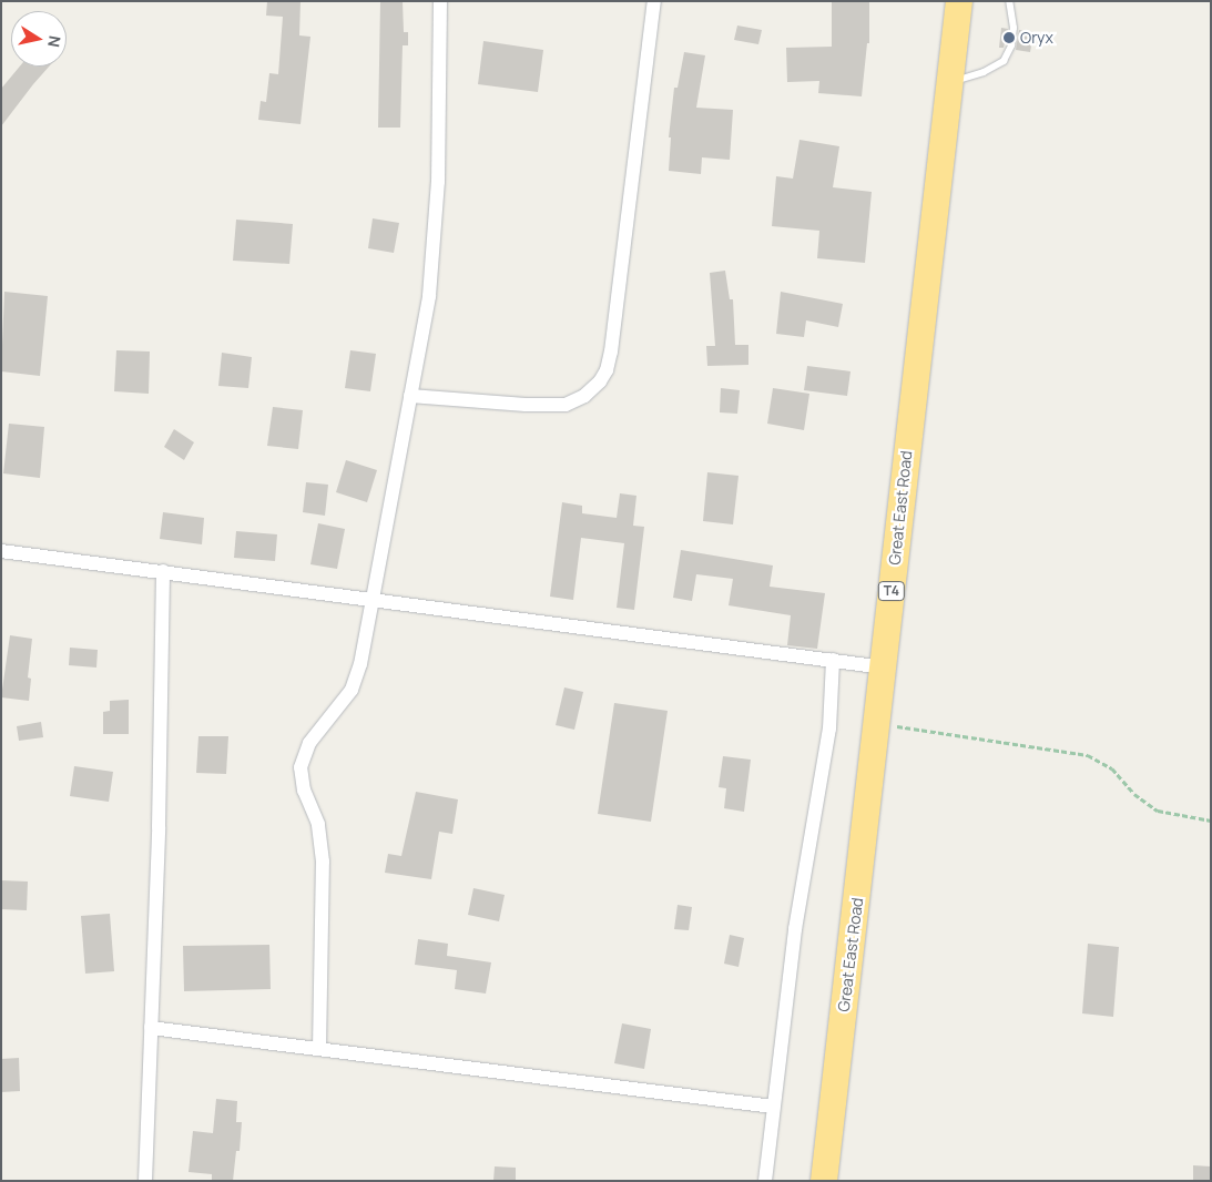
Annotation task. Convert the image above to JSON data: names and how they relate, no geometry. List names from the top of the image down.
{
  "streets": {
    "highway": ["Great East Road", "T4"]
  },
  "places": ["Oryx"],
  "north": "right"
}
